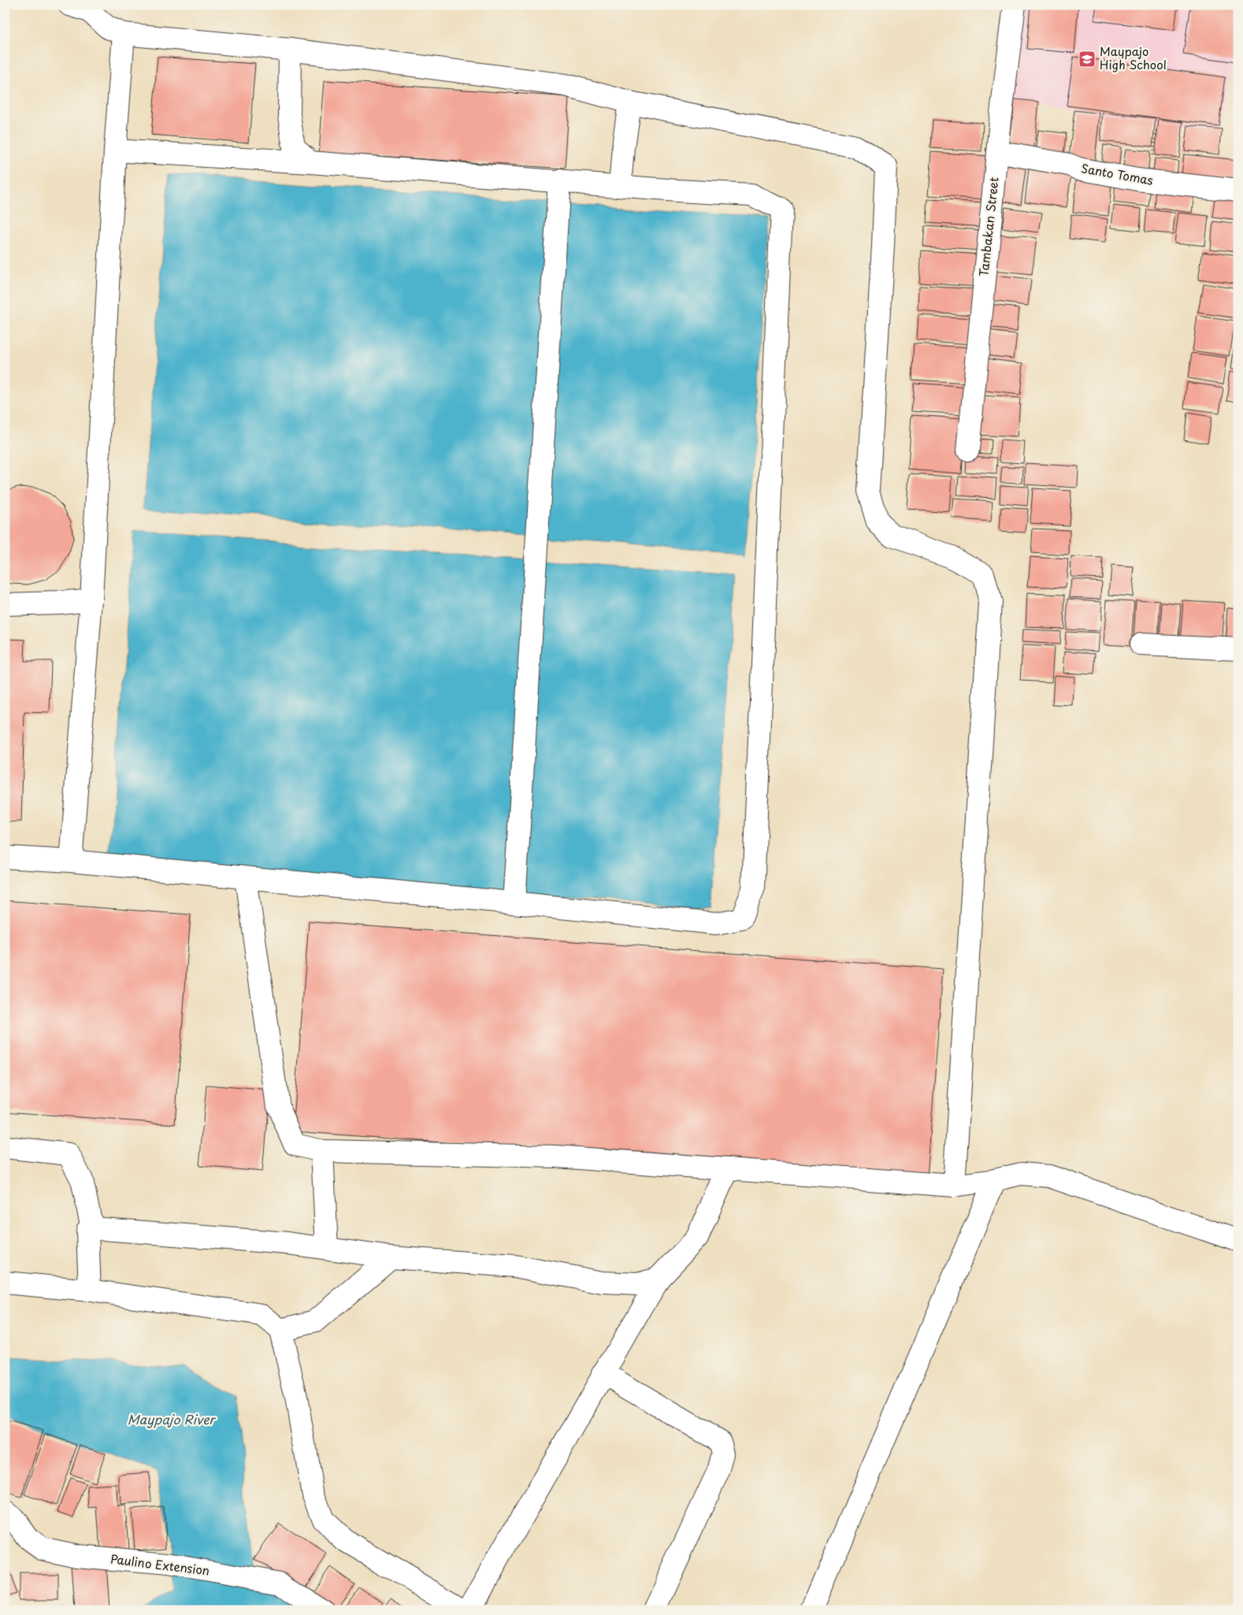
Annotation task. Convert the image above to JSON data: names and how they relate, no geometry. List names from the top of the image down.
{
  "streets": {
    "street": ["Santo Tomas", "Tambakan Street", "Paulino Extension"]
  },
  "crossings": [
    ["Santo Tomas", "Tambakan Street"]
  ],
  "water": ["Maypajo River"],
  "places": {
    "school or university": ["Maypajo High School"]
  }
}
